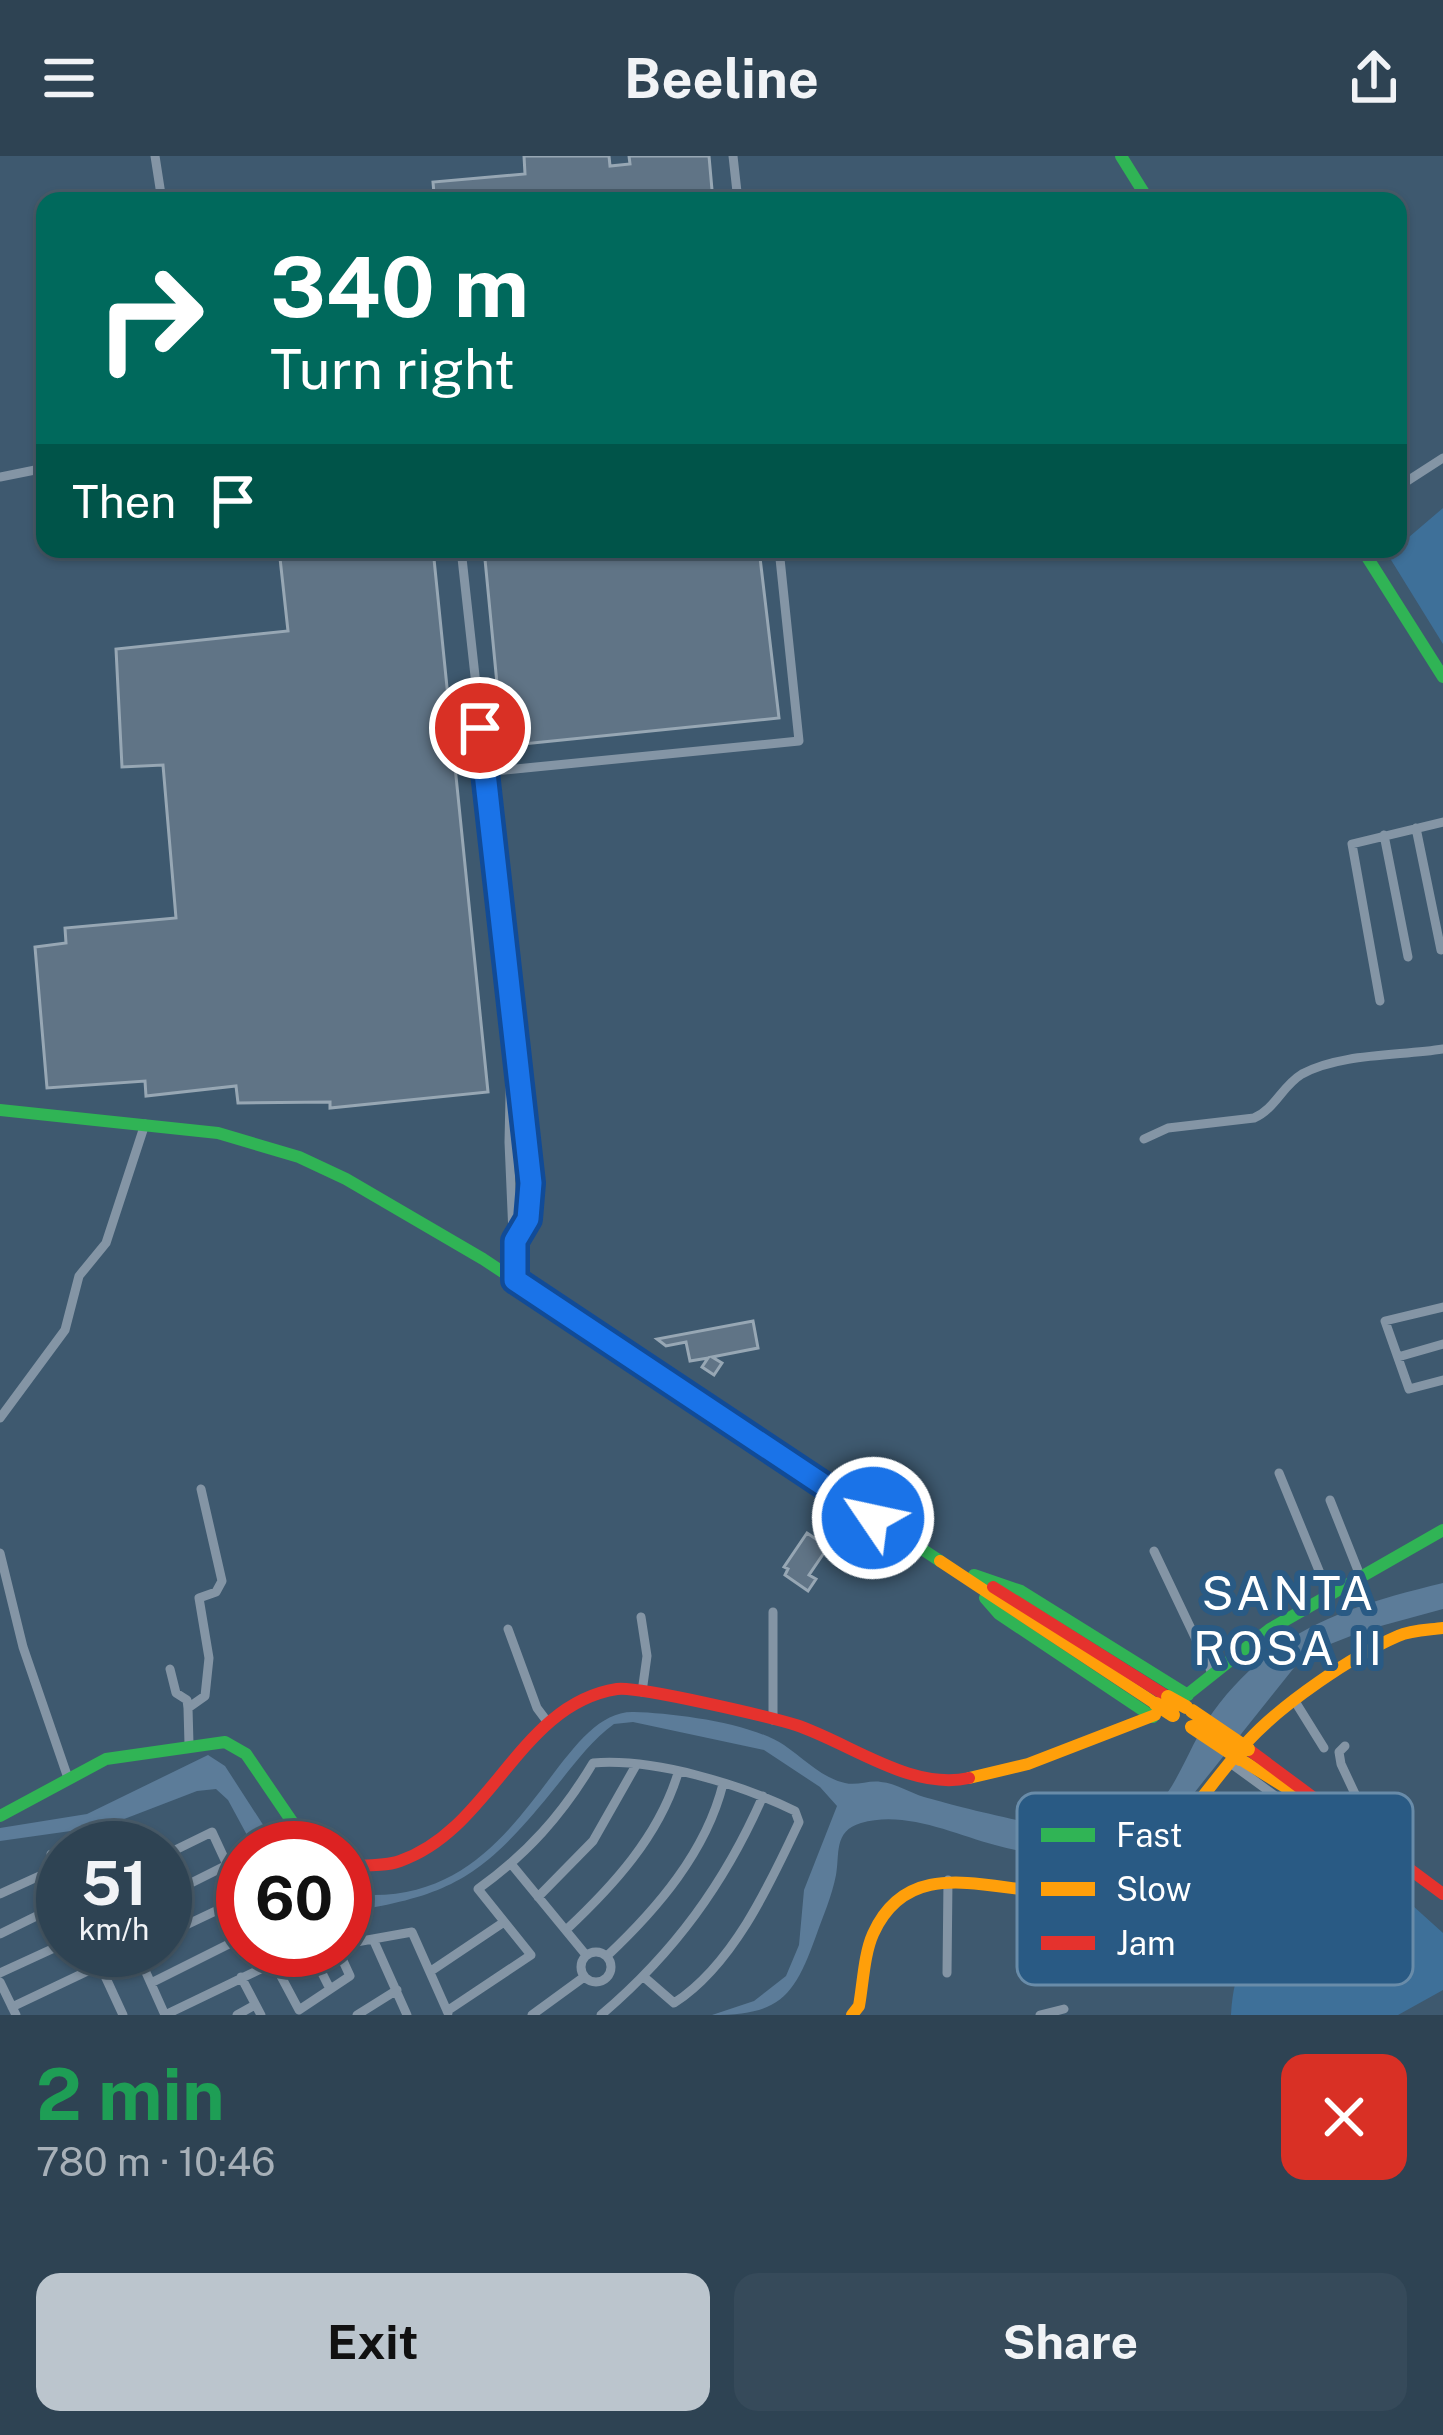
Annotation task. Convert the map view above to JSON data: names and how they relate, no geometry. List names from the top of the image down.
{
  "districts": ["SANTA ROSA II"],
  "legend": ["Fast", "Slow", "Jam"],
  "page": {
    "header": "Beeline",
    "turn": ["340 m", "Turn right"],
    "then": "Then",
    "speed": "51 km/h",
    "limit": "60",
    "heading": ["2 min", "780 m · 10:46"],
    "buttons": ["Exit", "Share"]
  }
}
